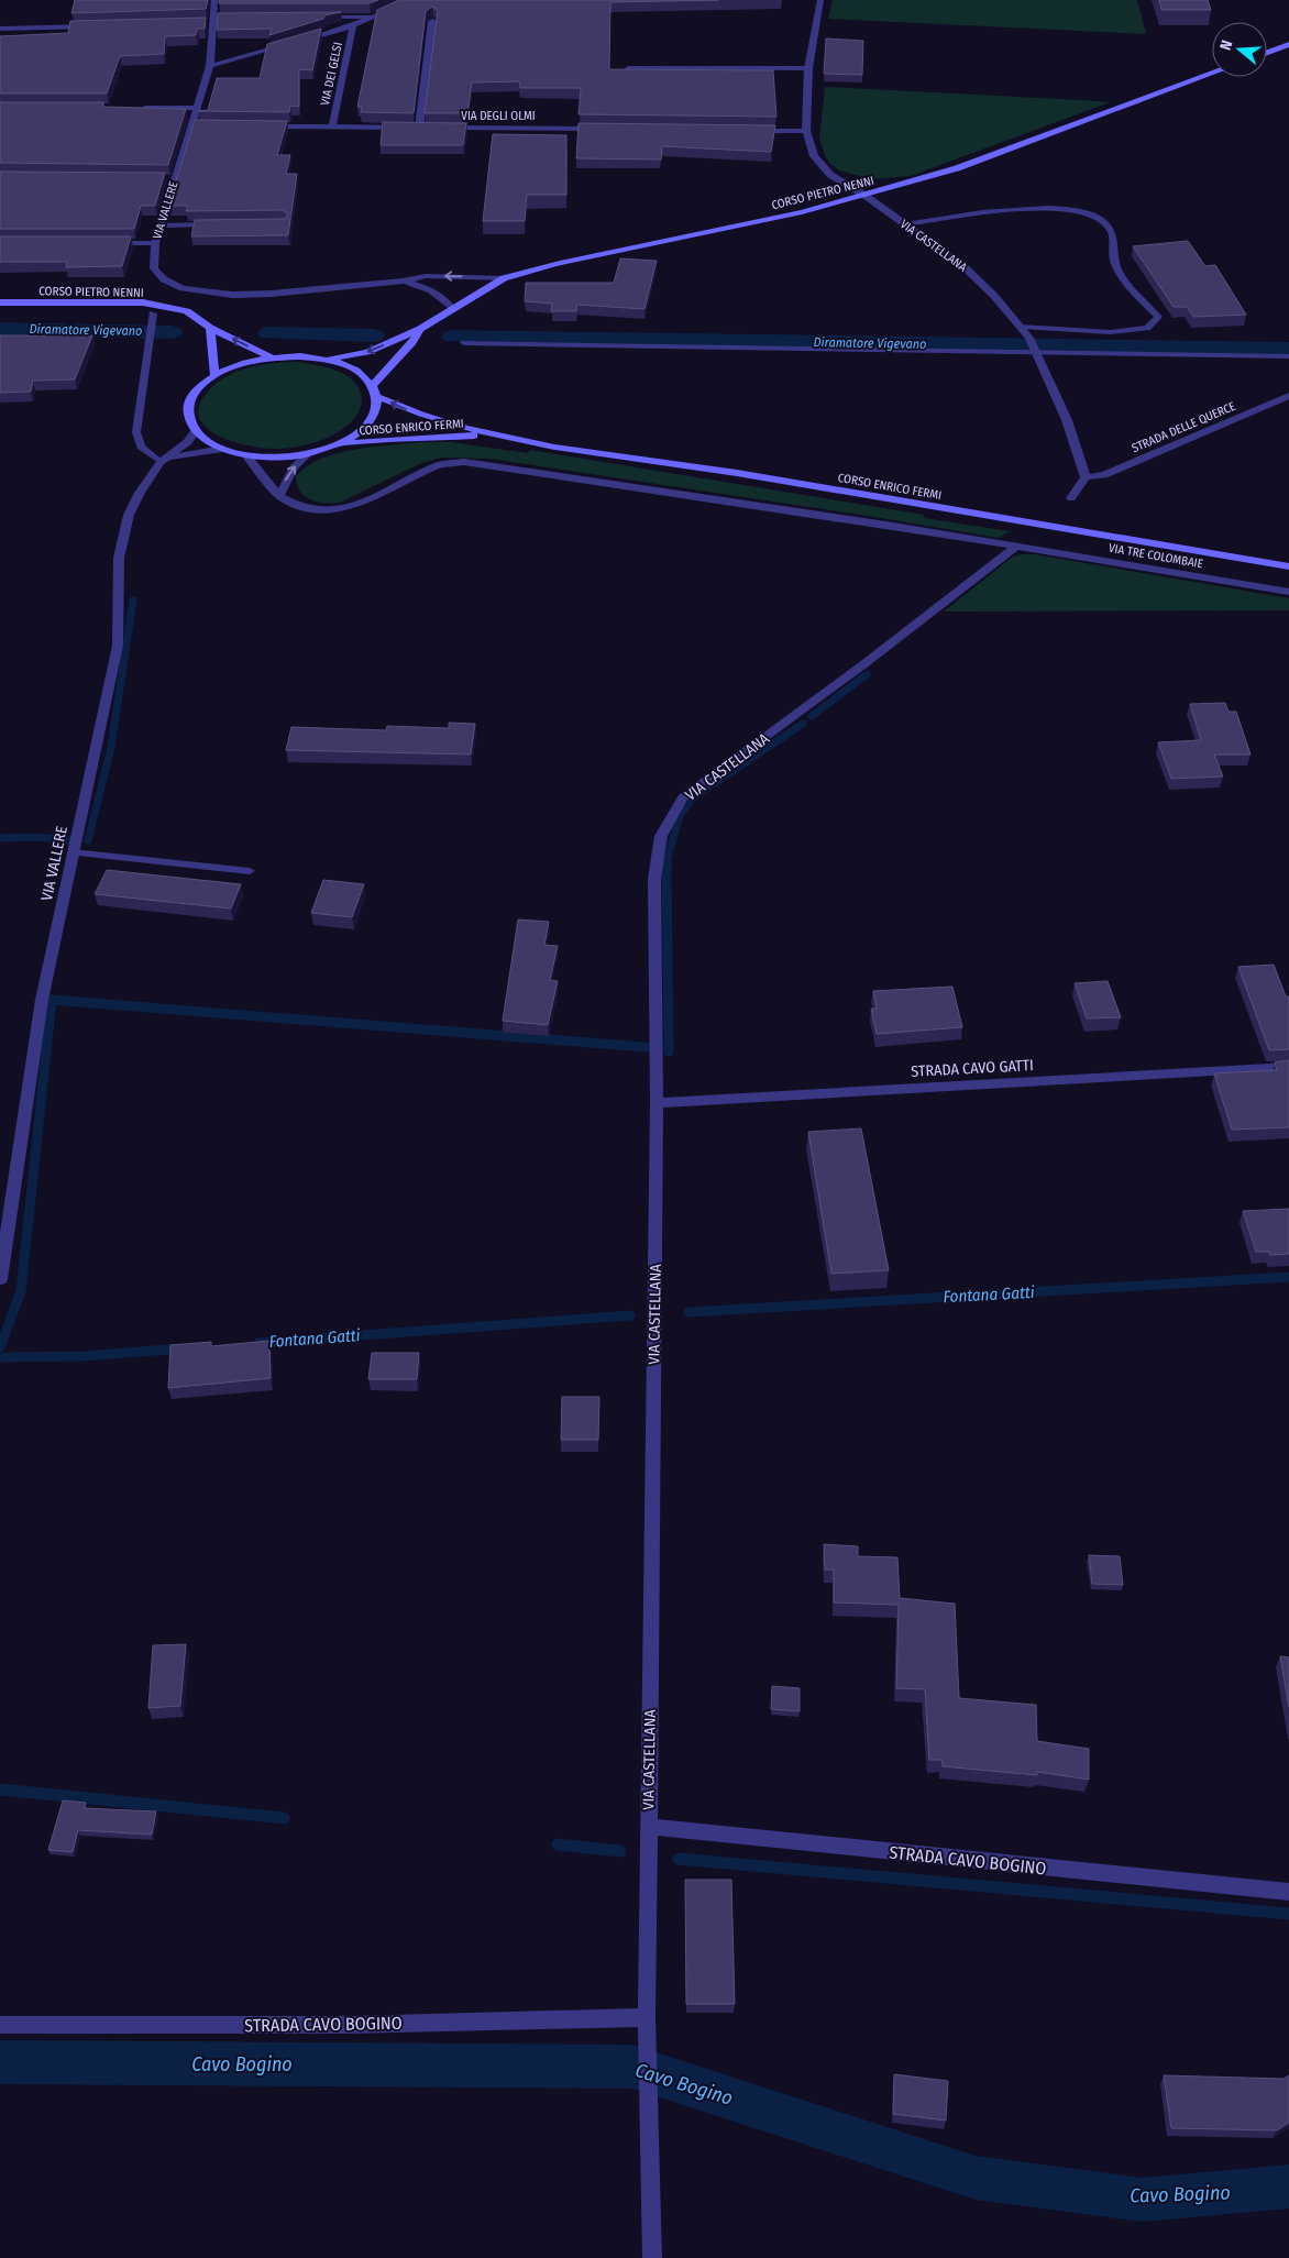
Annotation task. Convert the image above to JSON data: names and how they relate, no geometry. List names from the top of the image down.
{
  "streets": {
    "main road": ["CORSO PIETRO NENNI", "CORSO ENRICO FERMI"],
    "street": [
      "VIA DEI GELSI",
      "VIA DEGLI OLMI",
      "VIA VALLERE",
      "VIA CASTELLANA",
      "STRADA DELLE QUERCE",
      "VIA TRE COLOMBAIE",
      "STRADA CAVO GATTI",
      "STRADA CAVO BOGINO"
    ]
  },
  "crossings": [
    ["CORSO PIETRO NENNI", "VIA VALLERE"],
    ["CORSO PIETRO NENNI", "VIA CASTELLANA"],
    ["VIA CASTELLANA", "STRADA DELLE QUERCE"],
    ["VIA CASTELLANA", "VIA TRE COLOMBAIE"],
    ["VIA CASTELLANA", "STRADA CAVO GATTI"],
    ["VIA CASTELLANA", "STRADA CAVO BOGINO"]
  ],
  "water": ["Diramatore Vigevano", "Fontana Gatti", "Cavo Bogino"],
  "north": "left"
}
